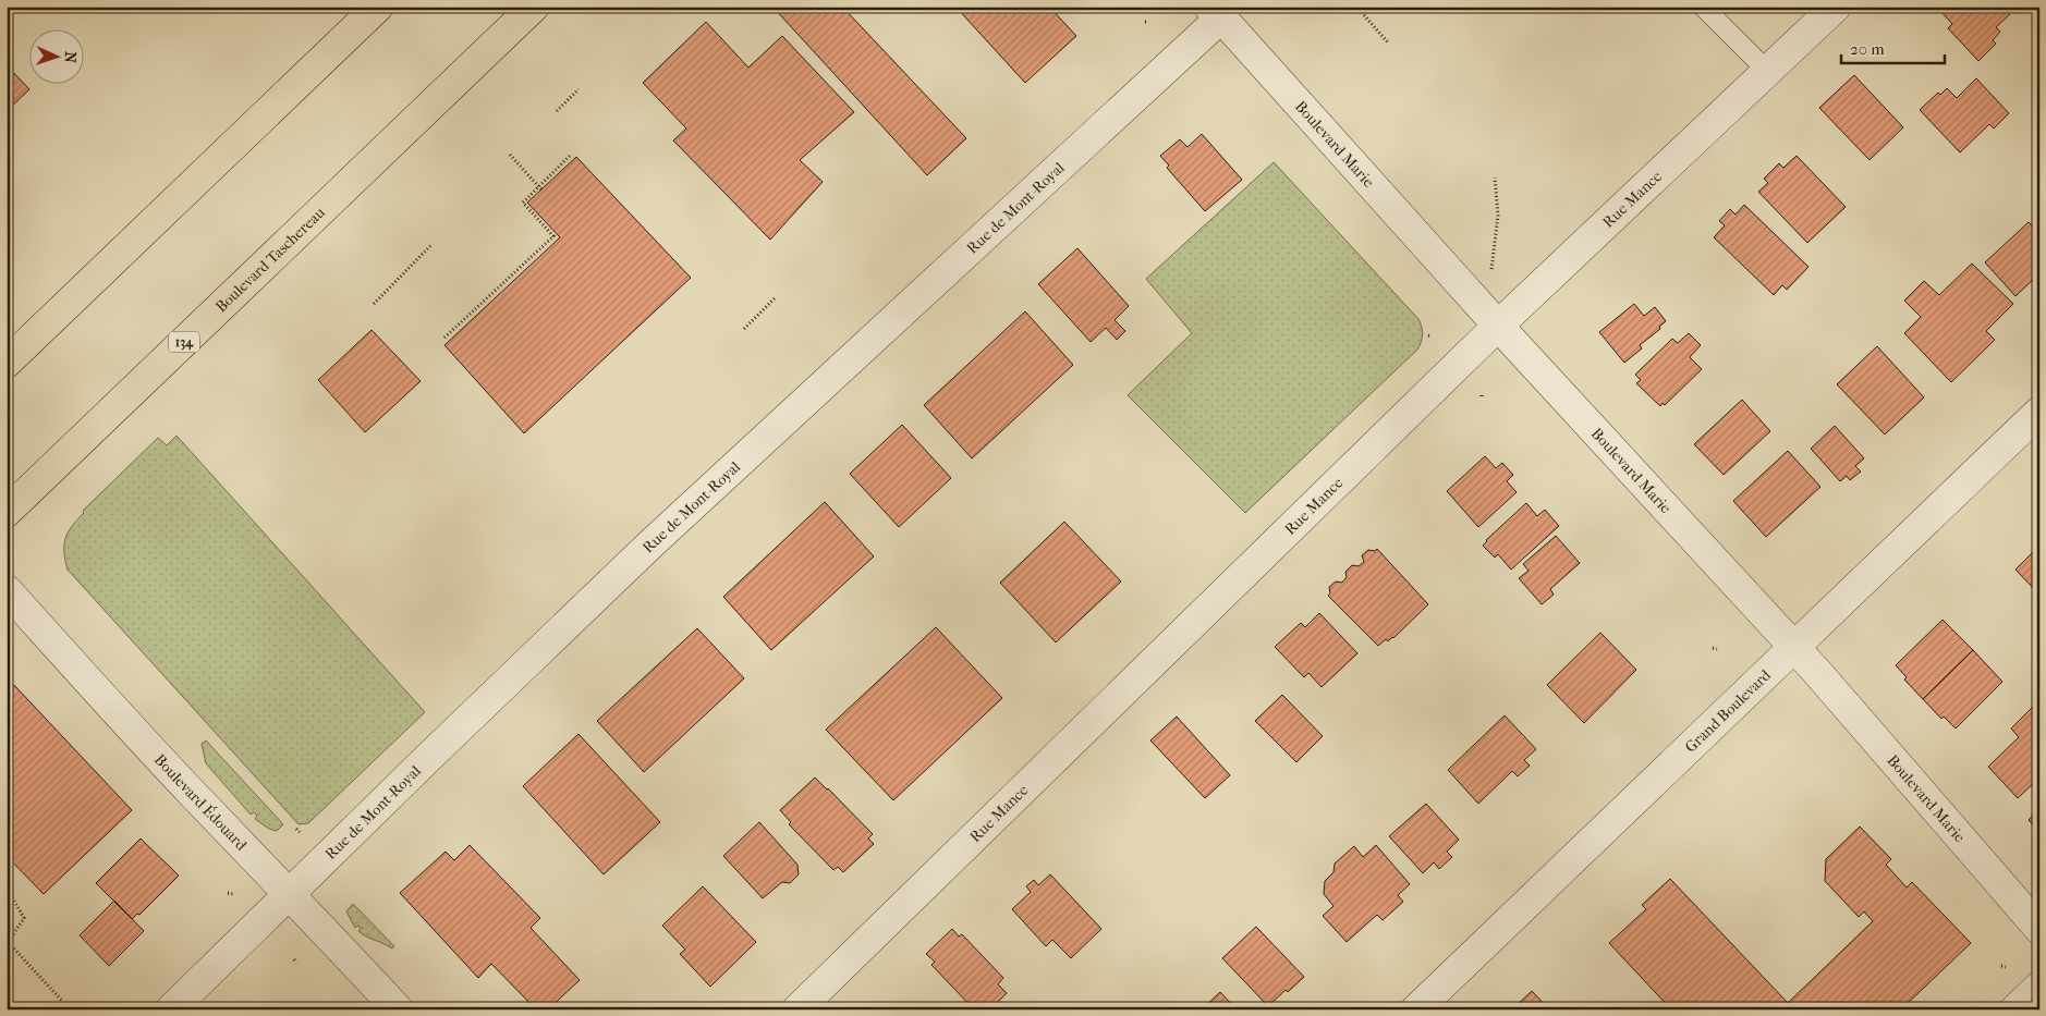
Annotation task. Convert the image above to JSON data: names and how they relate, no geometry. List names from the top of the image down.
{
  "streets": {
    "main road": ["Boulevard Taschereau", "134"],
    "street": [
      "Boulevard Marie",
      "Rue Mance",
      "Rue de Mont-Royal",
      "Grand Boulevard",
      "Boulevard Édouard"
    ]
  },
  "crossings": [
    ["Boulevard Marie", "Rue Mance"],
    ["Boulevard Marie", "Rue de Mont-Royal"],
    ["Boulevard Marie", "Grand Boulevard"],
    ["Rue de Mont-Royal", "Boulevard Édouard"]
  ],
  "scale_bar": "20 m",
  "north": "right"
}
